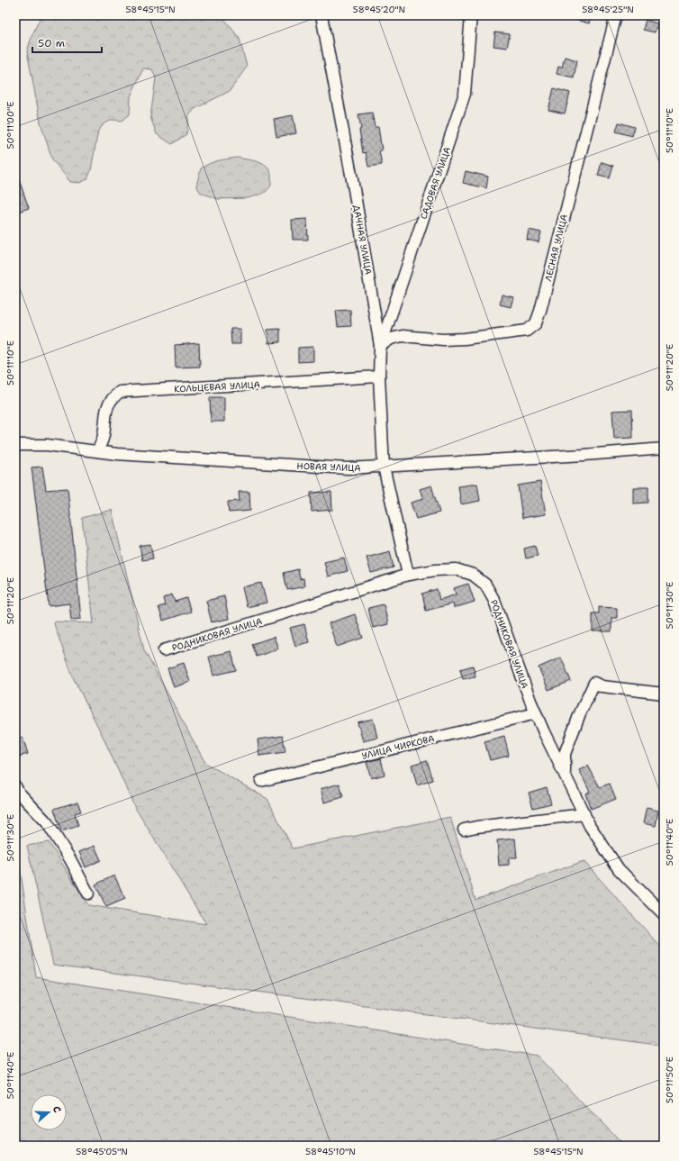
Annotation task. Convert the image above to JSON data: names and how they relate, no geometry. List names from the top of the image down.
{
  "streets": {
    "street": [
      "САДОВАЯ УЛИЦА",
      "ДАЧНАЯ УЛИЦА",
      "ЛЕСНАЯ УЛИЦА",
      "КОЛЬЦЕВАЯ УЛИЦА",
      "НОВАЯ УЛИЦА",
      "РОДНИКОВАЯ УЛИЦА",
      "УЛИЦА ЧИРКОВА"
    ]
  },
  "crossings": [
    ["САДОВАЯ УЛИЦА", "ДАЧНАЯ УЛИЦА"],
    ["САДОВАЯ УЛИЦА", "ЛЕСНАЯ УЛИЦА"],
    ["ДАЧНАЯ УЛИЦА", "ЛЕСНАЯ УЛИЦА"],
    ["ДАЧНАЯ УЛИЦА", "КОЛЬЦЕВАЯ УЛИЦА"],
    ["ДАЧНАЯ УЛИЦА", "НОВАЯ УЛИЦА"],
    ["ДАЧНАЯ УЛИЦА", "РОДНИКОВАЯ УЛИЦА"],
    ["КОЛЬЦЕВАЯ УЛИЦА", "НОВАЯ УЛИЦА"],
    ["РОДНИКОВАЯ УЛИЦА", "УЛИЦА ЧИРКОВА"]
  ],
  "scale_bar": "50 m",
  "north": "right",
  "coordinates": [
    "58°45'15\"N",
    "58°45'20\"N",
    "58°45'25\"N",
    "50°11'00\"E",
    "50°11'10\"E",
    "50°11'20\"E",
    "50°11'30\"E",
    "50°11'40\"E",
    "50°11'50\"E",
    "58°45'05\"N",
    "58°45'10\"N"
  ]
}
